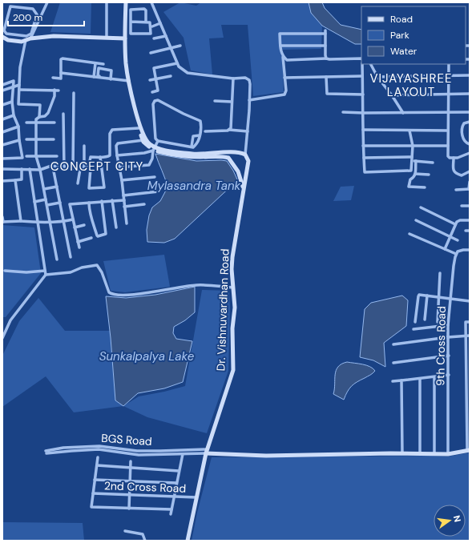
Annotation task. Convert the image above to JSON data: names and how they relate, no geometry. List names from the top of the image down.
{
  "streets": {
    "main road": ["Dr. Vishnuvardhan Road"],
    "street": ["9th Cross Road", "BGS Road", "2nd Cross Road"]
  },
  "crossings": [
    ["Dr. Vishnuvardhan Road", "BGS Road"],
    ["Dr. Vishnuvardhan Road", "2nd Cross Road"]
  ],
  "districts": ["VIJAYASHREE LAYOUT", "CONCEPT CITY"],
  "water": ["Mylasandra Tank", "Sunkalpalya Lake"],
  "legend": ["Road", "Park", "Water"],
  "scale_bar": "200 m",
  "north": "right"
}
